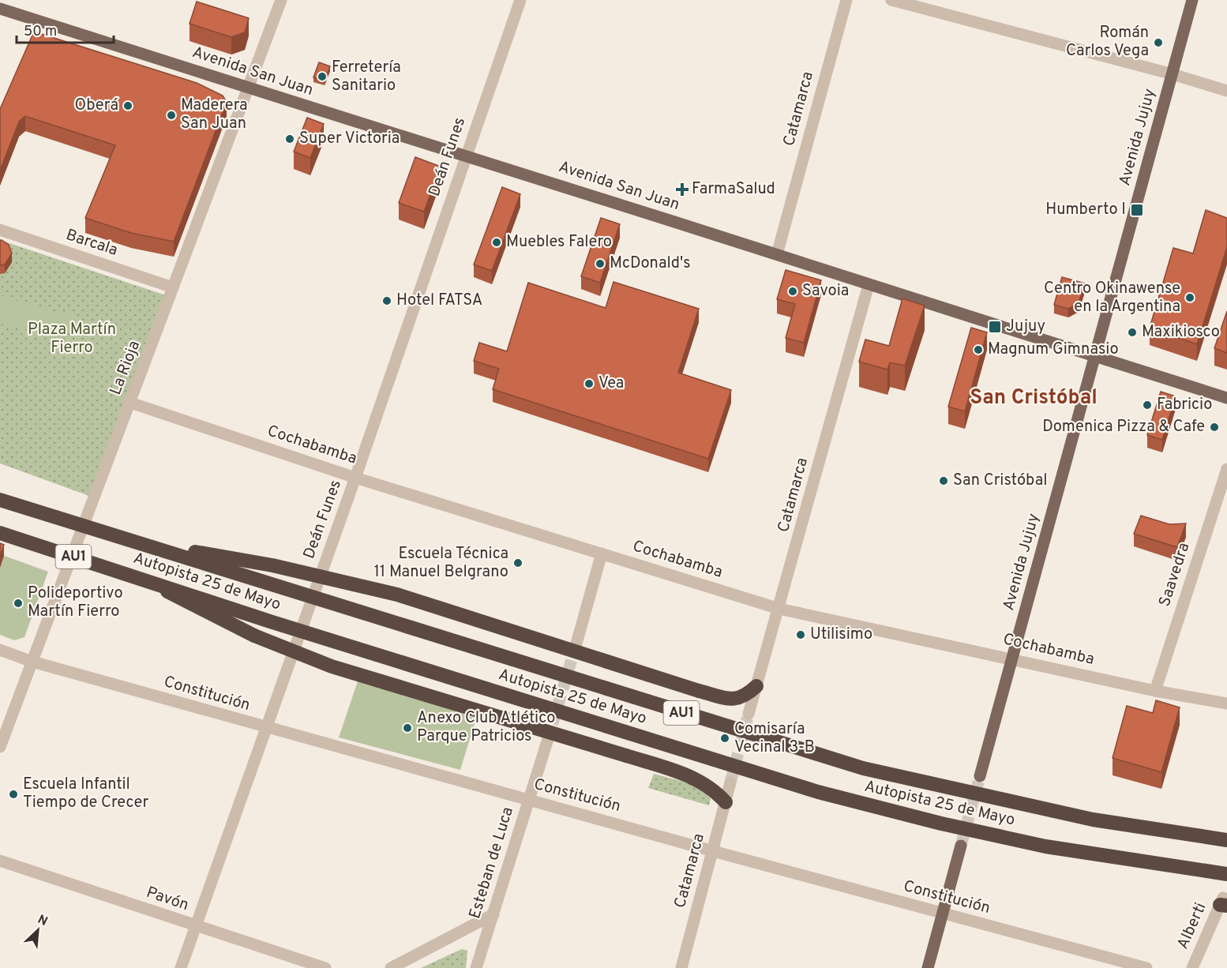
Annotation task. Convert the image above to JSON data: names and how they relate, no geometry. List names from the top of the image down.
{
  "streets": {
    "highway": ["AU1", "Autopista 25 de Mayo"],
    "main road": ["Avenida San Juan", "Avenida Jujuy"],
    "street": [
      "Catamarca",
      "Deán Funes",
      "Barcala",
      "La Rioja",
      "Cochabamba",
      "Saavedra",
      "Constitución",
      "Esteban de Luca",
      "Pavón",
      "Alberti"
    ]
  },
  "crossings": [
    ["Avenida San Juan", "Catamarca"],
    ["Avenida San Juan", "Avenida Jujuy"],
    ["Avenida San Juan", "Deán Funes"],
    ["Avenida San Juan", "La Rioja"],
    ["Catamarca", "Cochabamba"],
    ["Catamarca", "Constitución"],
    ["Avenida Jujuy", "Cochabamba"],
    ["Deán Funes", "Cochabamba"],
    ["Deán Funes", "Constitución"],
    ["Deán Funes", "Pavón"],
    ["Barcala", "La Rioja"],
    ["La Rioja", "Cochabamba"],
    ["La Rioja", "Constitución"],
    ["Cochabamba", "Saavedra"],
    ["Constitución", "Esteban de Luca"]
  ],
  "districts": ["San Cristóbal"],
  "parks": ["Plaza Martín Fierro"],
  "places": {
    "other": [
      "Román Carlos Vega",
      "Ferretería Sanitario",
      "Oberá",
      "Maderera San Juan",
      "Super Victoria",
      "Muebles Falero",
      "McDonald's",
      "Savoia",
      "Centro Okinawense en la Argentina",
      "Hotel FATSA",
      "Maxikiosco",
      "Magnum Gimnasio",
      "Vea",
      "Fabricio",
      "Domenica Pizza & Cafe",
      "San Cristóbal",
      "Escuela Técnica 11 Manuel Belgrano",
      "Polideportivo Martín Fierro",
      "Utilisimo",
      "Anexo Club Atlético Parque Patricios",
      "Comisaría Vecinal 3-B",
      "Escuela Infantil Tiempo de Crecer"
    ],
    "health": ["FarmaSalud"],
    "transit": ["Humberto I", "Jujuy"]
  },
  "scale_bar": "50 m",
  "north": "top right"
}
